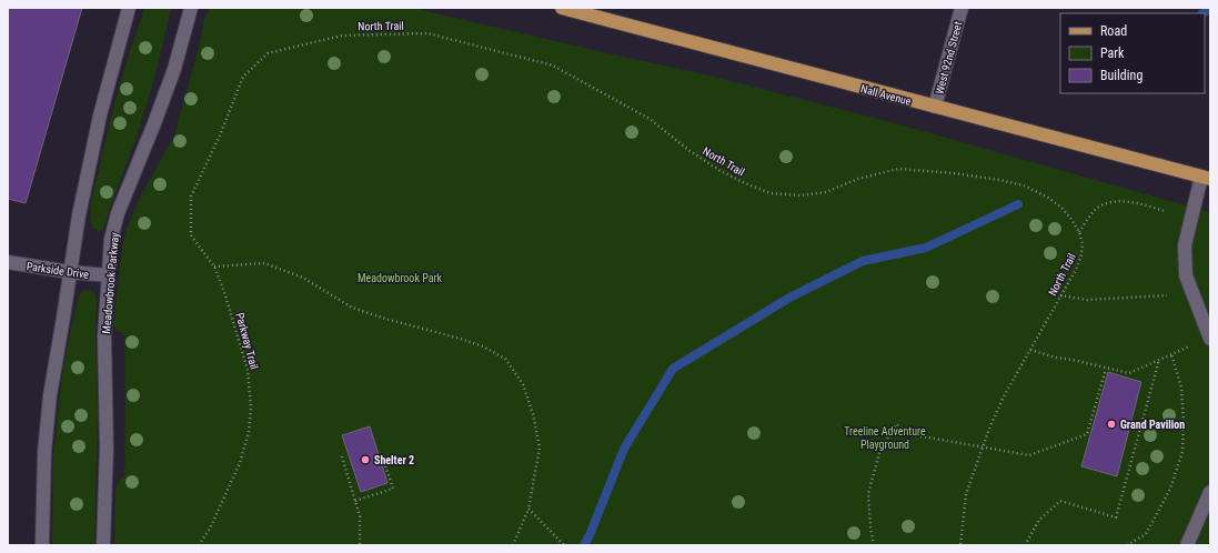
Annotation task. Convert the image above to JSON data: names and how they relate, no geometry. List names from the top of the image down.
{
  "streets": {
    "main road": ["Nall Avenue"],
    "street": ["West 92nd Street", "Parkside Drive", "Meadowbrook Parkway"],
    "path": ["North Trail", "Parkway Trail"]
  },
  "crossings": [
    ["North Trail", "Parkway Trail"],
    ["West 92nd Street", "Nall Avenue"],
    ["Parkside Drive", "Meadowbrook Parkway"]
  ],
  "parks": ["Meadowbrook Park", "Treeline Adventure Playground"],
  "places": ["Grand Pavilion", "Shelter 2"],
  "legend": ["Road", "Park", "Building"]
}
